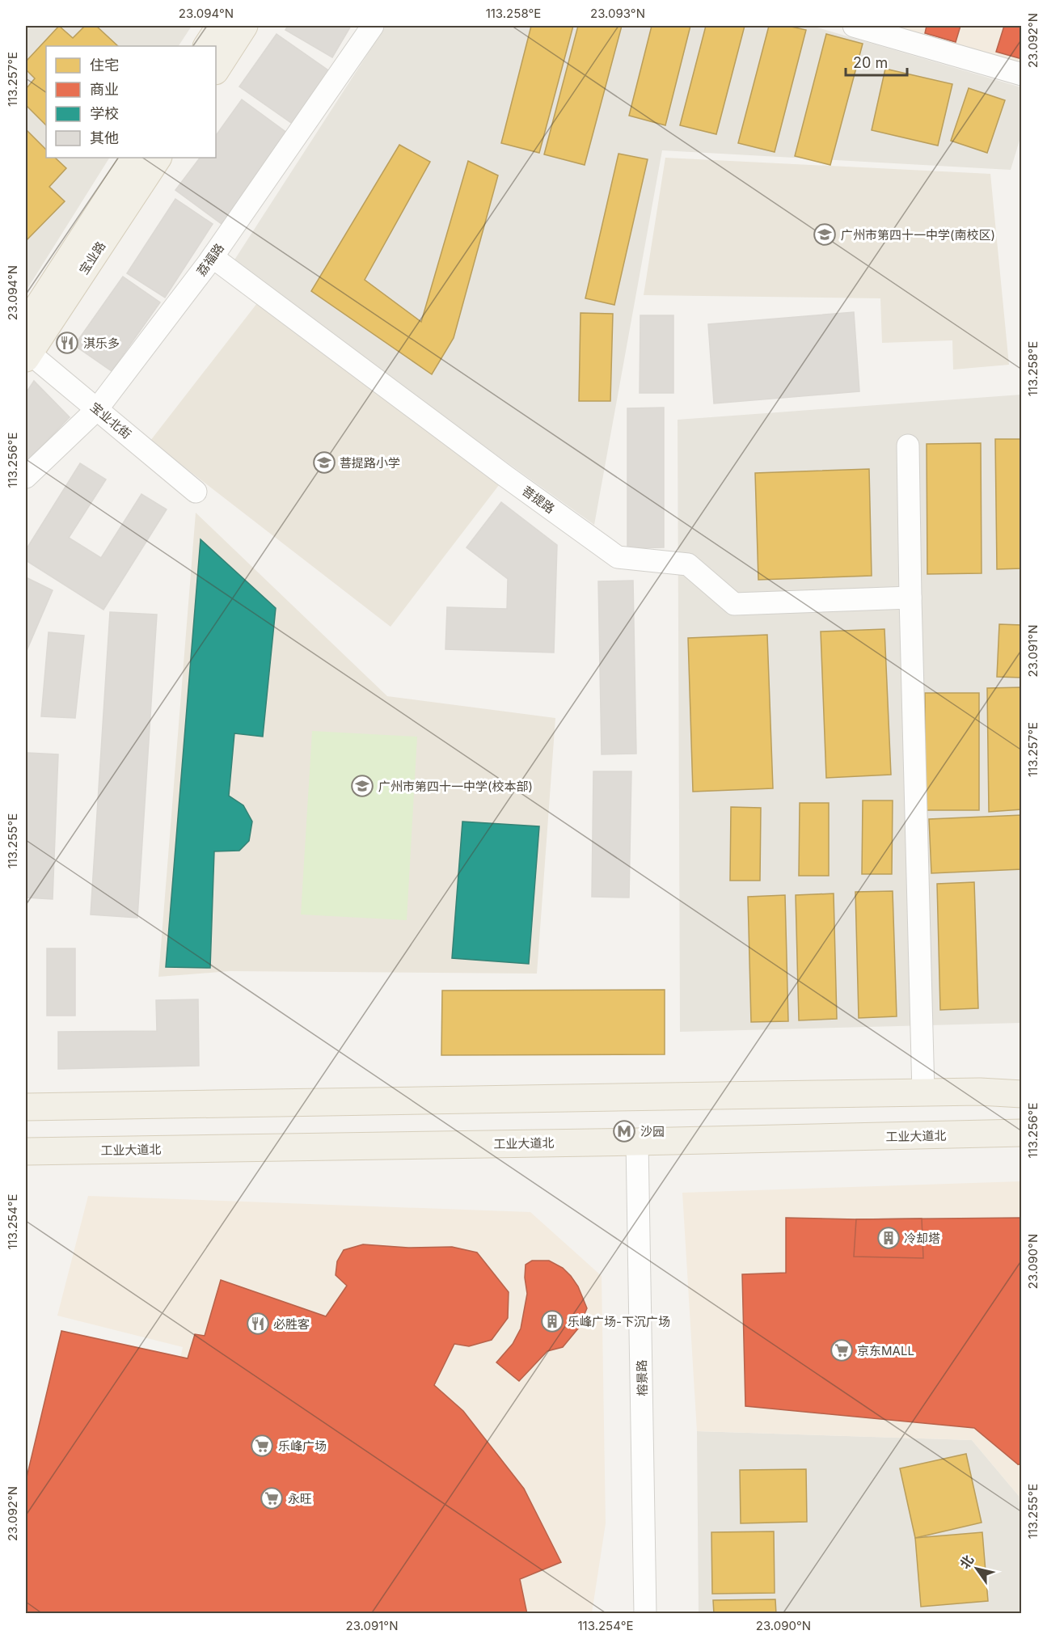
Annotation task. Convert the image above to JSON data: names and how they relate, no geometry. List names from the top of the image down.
{
  "streets": {
    "main road": ["宝业路", "工业大道北"],
    "street": [
      "荔福路",
      "宝业北街",
      "菩提路",
      "榕景路"
    ]
  },
  "crossings": [
    ["宝业路", "宝业北街"],
    ["荔福路", "宝业北街"],
    ["荔福路", "菩提路"],
    ["工业大道北", "榕景路"]
  ],
  "places": {
    "school or university": ["广州市第四十一中学(南校区)", "菩提路小学", "广州市第四十一中学(校本部)"],
    "restaurant": ["淇乐多", "必胜客"],
    "metro station": ["沙园"],
    "building": ["冷却塔", "乐峰广场-下沉广场"],
    "supermarket": ["京东MALL", "乐峰广场", "永旺"]
  },
  "legend": [
    "住宅",
    "商业",
    "学校",
    "其他"
  ],
  "scale_bar": "20 m",
  "north": "top left",
  "coordinates": [
    "23.094°N",
    "113.258°E",
    "23.093°N",
    "23.092°N",
    "113.257°E",
    "113.256°E",
    "23.091°N",
    "113.255°E",
    "113.254°E",
    "23.090°N"
  ]
}
